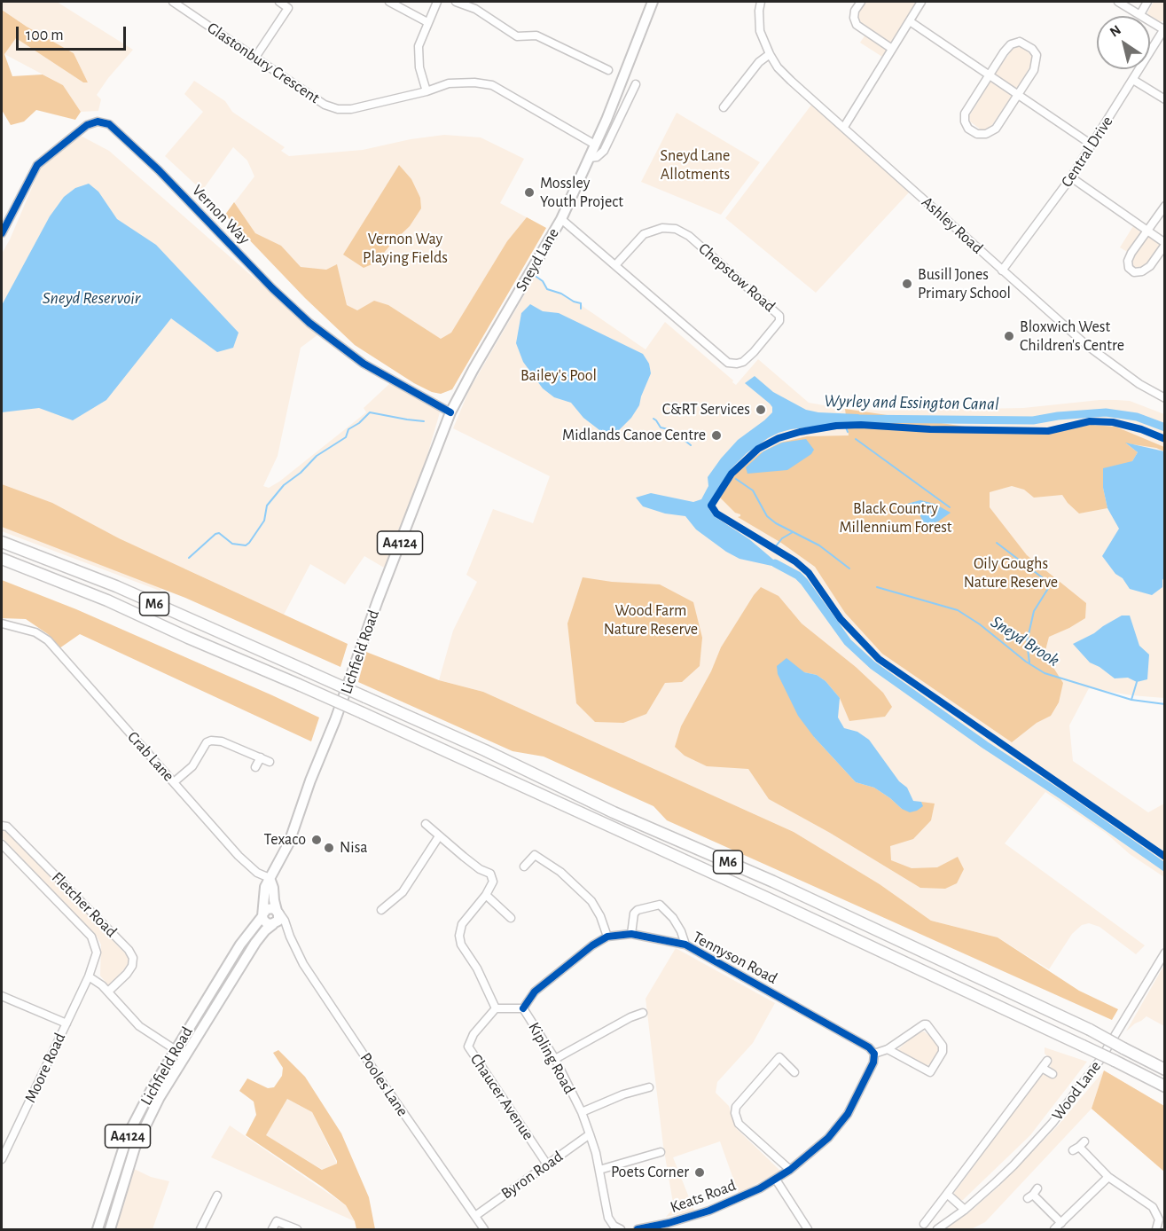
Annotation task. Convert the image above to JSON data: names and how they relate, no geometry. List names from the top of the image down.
{
  "streets": {
    "highway": ["M6"],
    "main road": ["Sneyd Lane", "A4124", "Lichfield Road"],
    "street": [
      "Glastonbury Crescent",
      "Central Drive",
      "Vernon Way",
      "Ashley Road",
      "Chepstow Road",
      "Crab Lane",
      "Fletcher Road",
      "Tennyson Road",
      "Kipling Road",
      "Moore Road",
      "Pooles Lane",
      "Wood Lane",
      "Chaucer Avenue",
      "Byron Road",
      "Keats Road"
    ]
  },
  "crossings": [
    ["Glastonbury Crescent", "Sneyd Lane"],
    ["Central Drive", "Ashley Road"],
    ["Vernon Way", "Sneyd Lane"],
    ["Sneyd Lane", "Chepstow Road"],
    ["Sneyd Lane", "Lichfield Road"],
    ["A4124", "Lichfield Road"],
    ["A4124", "Crab Lane"],
    ["A4124", "Pooles Lane"],
    ["Lichfield Road", "Crab Lane"],
    ["Lichfield Road", "Pooles Lane"],
    ["Fletcher Road", "Moore Road"],
    ["Tennyson Road", "Kipling Road"],
    ["Tennyson Road", "Keats Road"],
    ["Kipling Road", "Chaucer Avenue"],
    ["Kipling Road", "Byron Road"],
    ["Pooles Lane", "Byron Road"],
    ["Chaucer Avenue", "Byron Road"]
  ],
  "water": ["Sneyd Reservoir", "Wyrley and Essington Canal", "Sneyd Brook"],
  "parks": [
    "Sneyd Lane Allotments",
    "Vernon Way Playing Fields",
    "Bailey's Pool",
    "Black Country Millennium Forest",
    "Oily Goughs Nature Reserve",
    "Wood Farm Nature Reserve"
  ],
  "places": [
    "Mossley Youth Project",
    "Busill Jones Primary School",
    "Bloxwich West Children's Centre",
    "C&RT Services",
    "Midlands Canoe Centre",
    "Texaco",
    "Nisa",
    "Poets Corner"
  ],
  "scale_bar": "100 m",
  "north": "top left"
}
